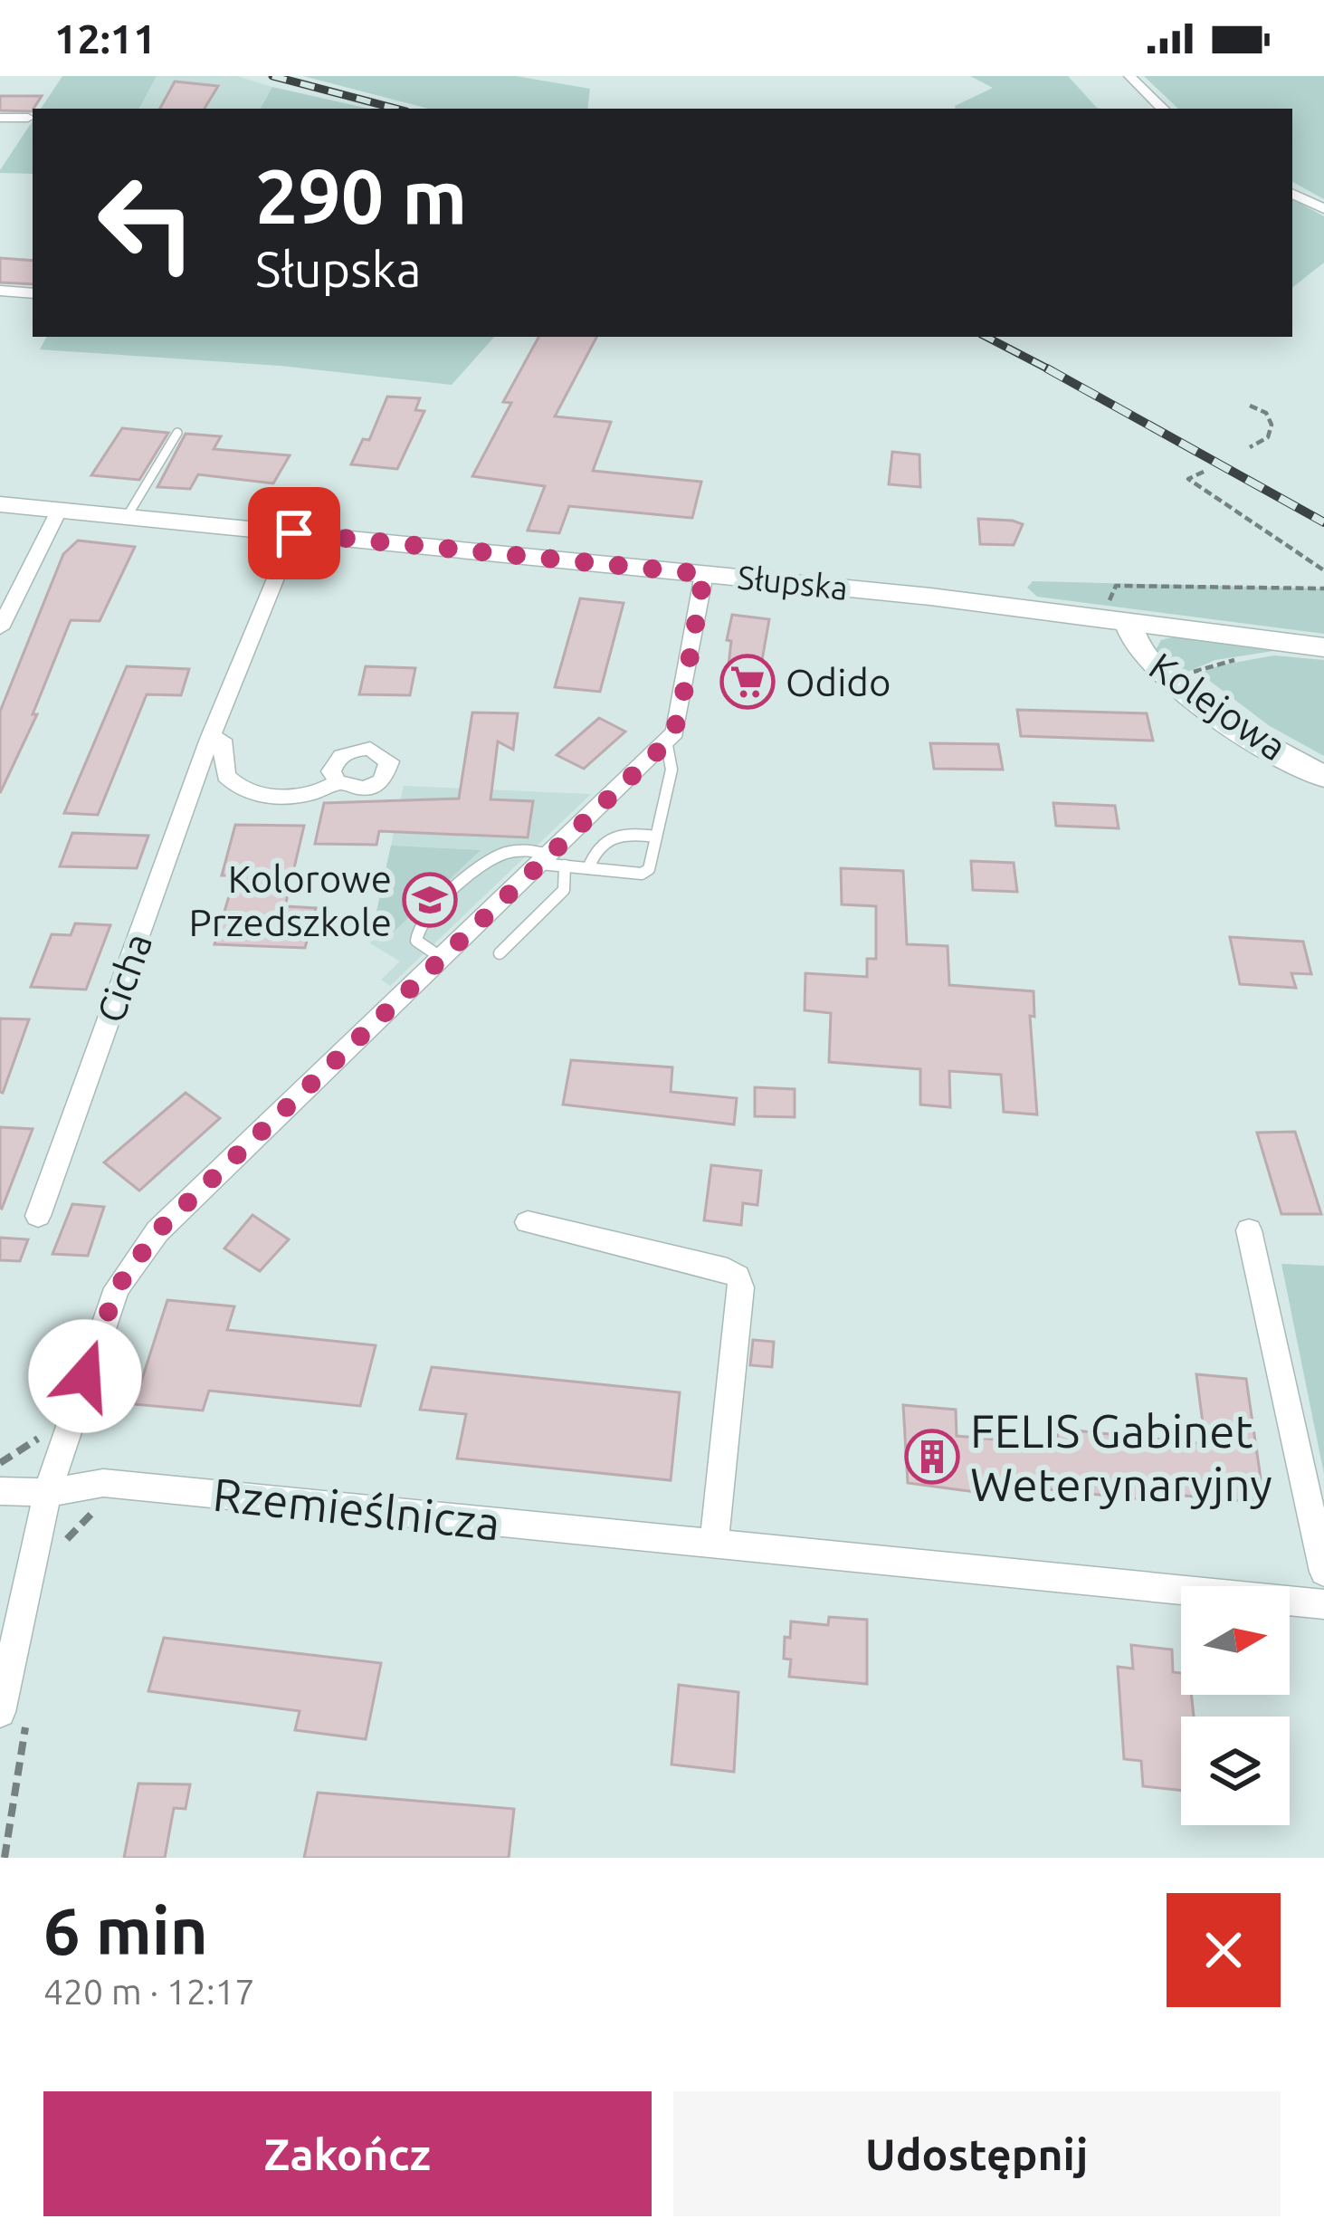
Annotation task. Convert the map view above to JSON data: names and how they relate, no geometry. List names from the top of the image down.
{
  "streets": {
    "main road": ["Słupska", "Kolejowa"],
    "street": ["Cicha", "Rzemieślnicza"]
  },
  "crossings": [
    ["Słupska", "Kolejowa"],
    ["Słupska", "Cicha"]
  ],
  "places": {
    "supermarket": ["Odido"],
    "school or university": ["Kolorowe Przedszkole"],
    "building": ["FELIS Gabinet Weterynaryjny"]
  },
  "north": "right",
  "page": {
    "status": "12:11",
    "turn": ["290 m", "Słupska"],
    "heading": ["6 min", "420 m · 12:17"],
    "buttons": ["Zakończ", "Udostępnij"]
  }
}
